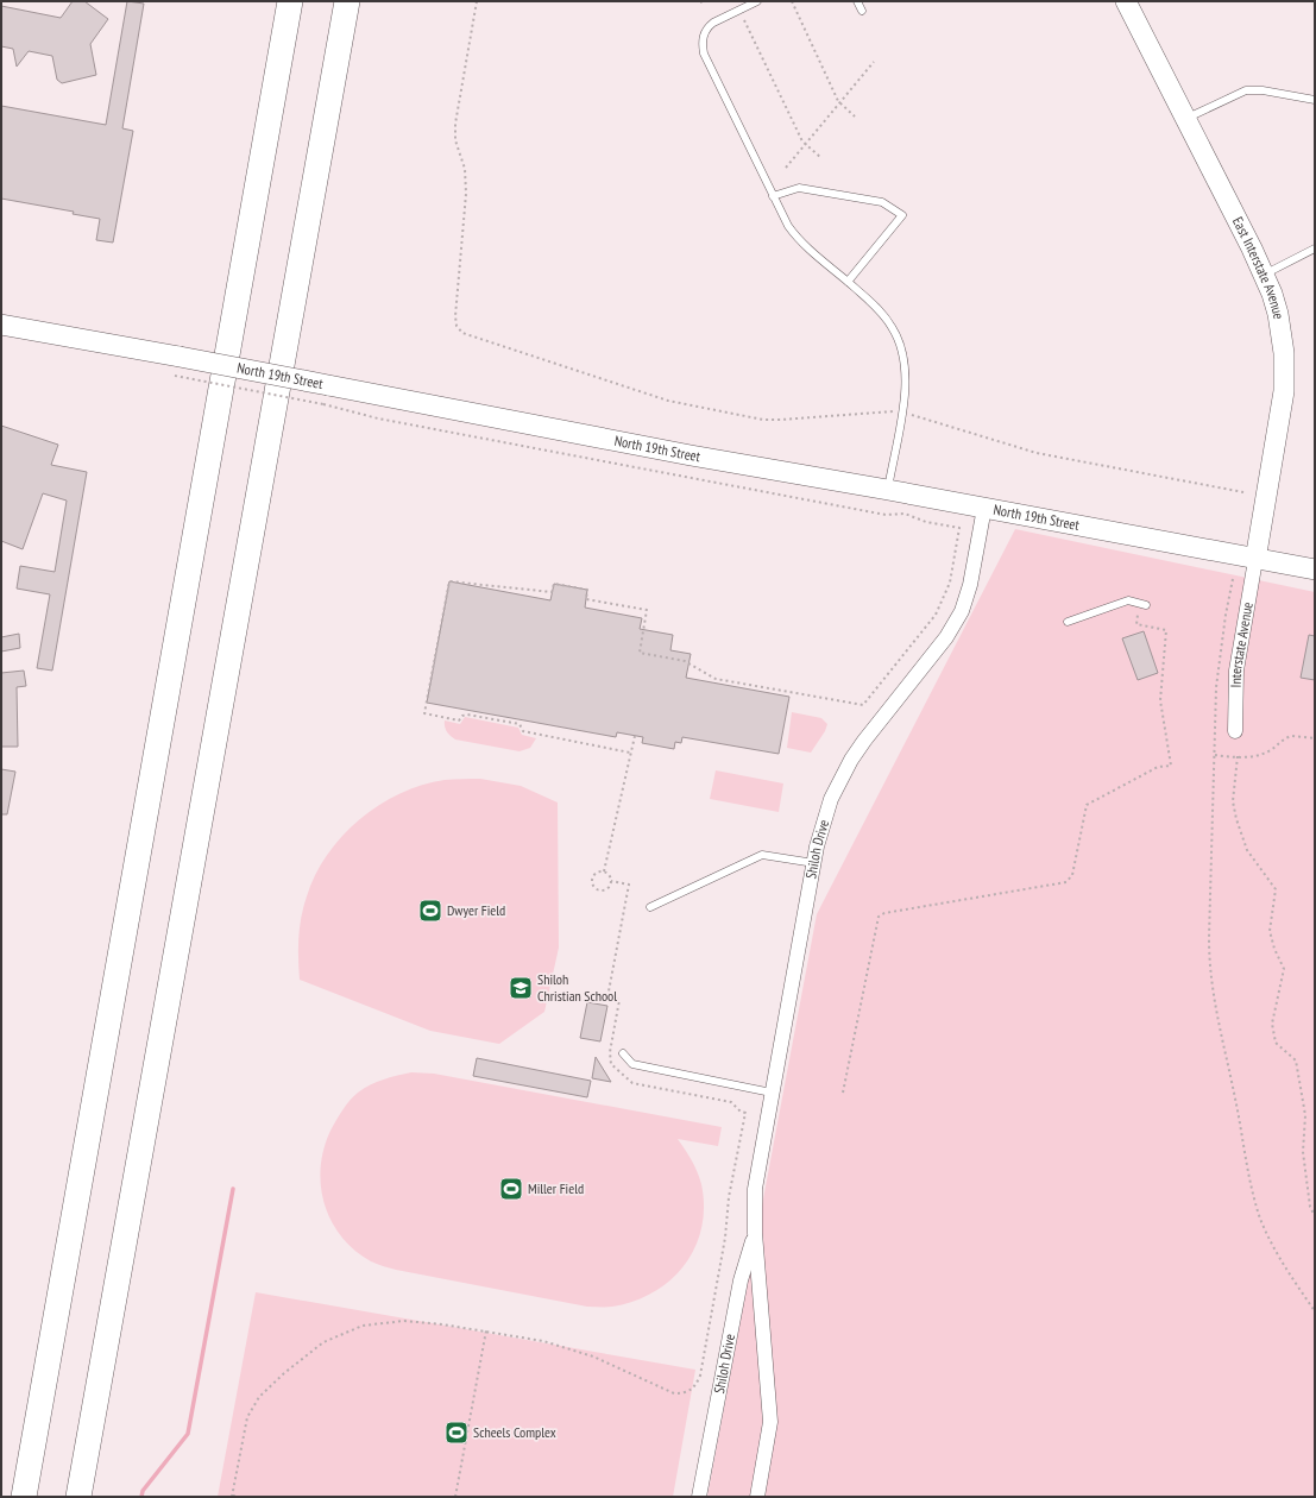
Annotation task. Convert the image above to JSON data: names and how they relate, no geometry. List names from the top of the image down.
{
  "streets": {
    "street": [
      "East Interstate Avenue",
      "North 19th Street",
      "Interstate Avenue",
      "Shiloh Drive"
    ]
  },
  "crossings": [
    ["East Interstate Avenue", "North 19th Street"],
    ["East Interstate Avenue", "Interstate Avenue"],
    ["North 19th Street", "Interstate Avenue"],
    ["North 19th Street", "Shiloh Drive"]
  ],
  "places": {
    "sports": ["Dwyer Field", "Miller Field", "Scheels Complex"],
    "school or university": ["Shiloh Christian School"]
  }
}
